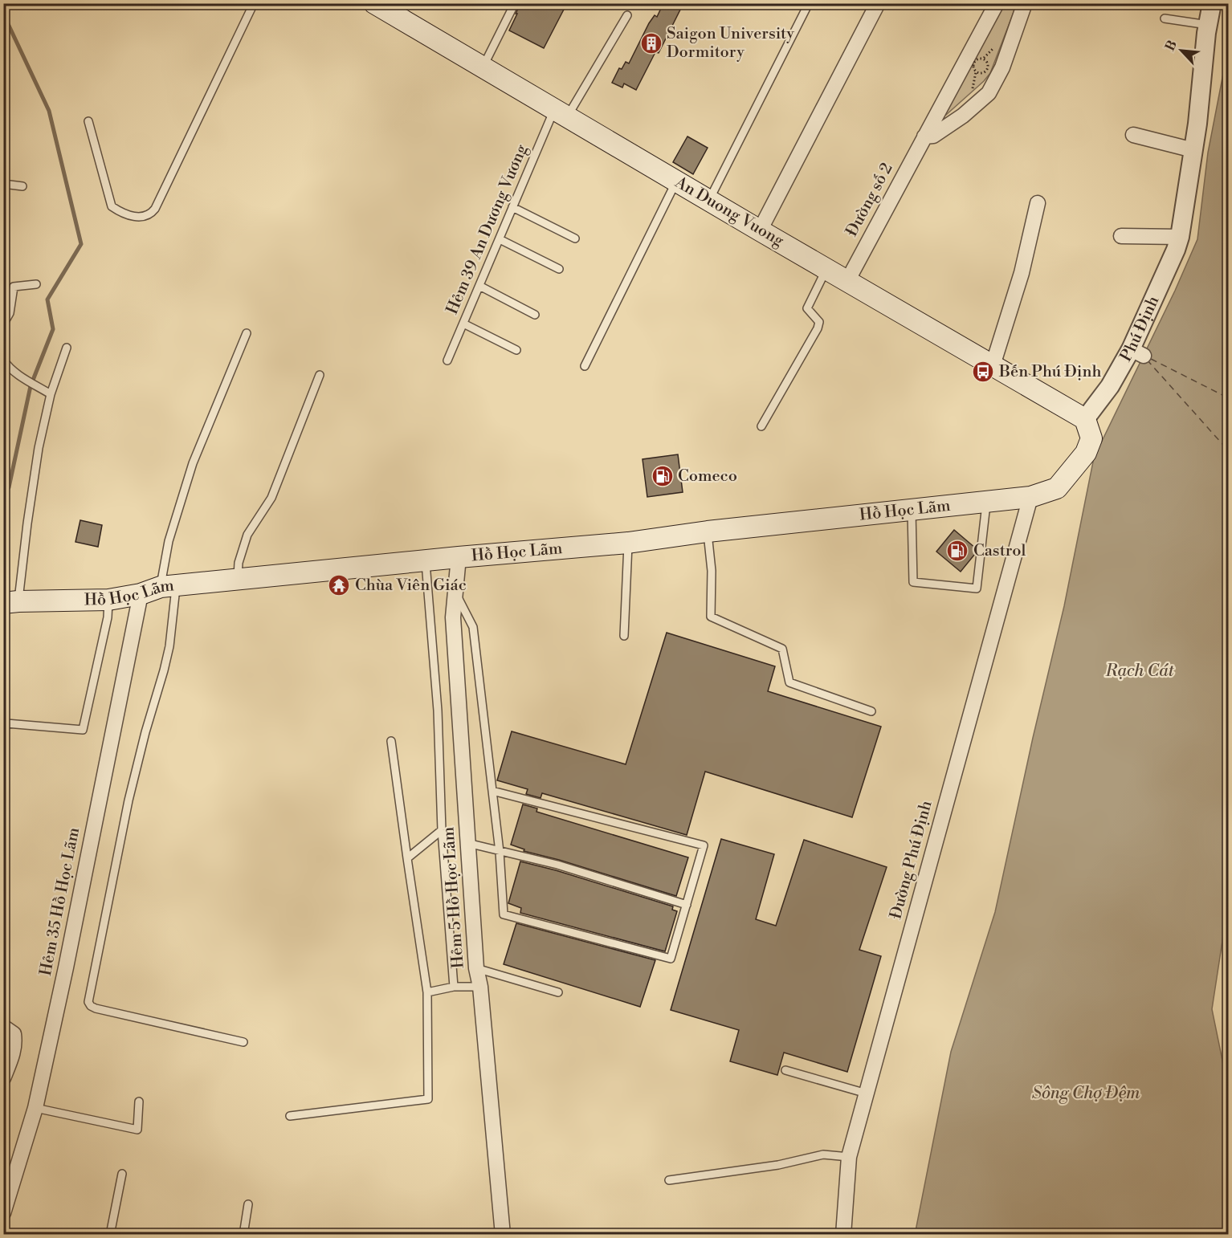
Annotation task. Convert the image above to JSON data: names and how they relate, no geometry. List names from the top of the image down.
{
  "streets": {
    "main road": ["An Duong Vuong", "Hồ Học Lãm"],
    "street": [
      "Đường số 2",
      "Phú Định",
      "Đường Phú Định",
      "Hẻm 5 Hồ Học Lãm",
      "Hẻm 35 Hồ Học Lãm"
    ],
    "lane": ["Hẻm 39 An Dương Vương"]
  },
  "crossings": [
    ["Đường số 2", "An Duong Vuong"],
    ["An Duong Vuong", "Hẻm 39 An Dương Vương"],
    ["An Duong Vuong", "Phú Định"],
    ["Hồ Học Lãm", "Đường Phú Định"],
    ["Hồ Học Lãm", "Hẻm 5 Hồ Học Lãm"],
    ["Hồ Học Lãm", "Hẻm 35 Hồ Học Lãm"]
  ],
  "water": ["Rạch Cát", "Sông Chợ Đệm"],
  "places": {
    "building": ["Saigon University Dormitory"],
    "bus stop": ["Bến Phú Định"],
    "fuel station": ["Comeco", "Castrol"],
    "temple": ["Chùa Viên Giác"]
  },
  "north": "top left"
}
